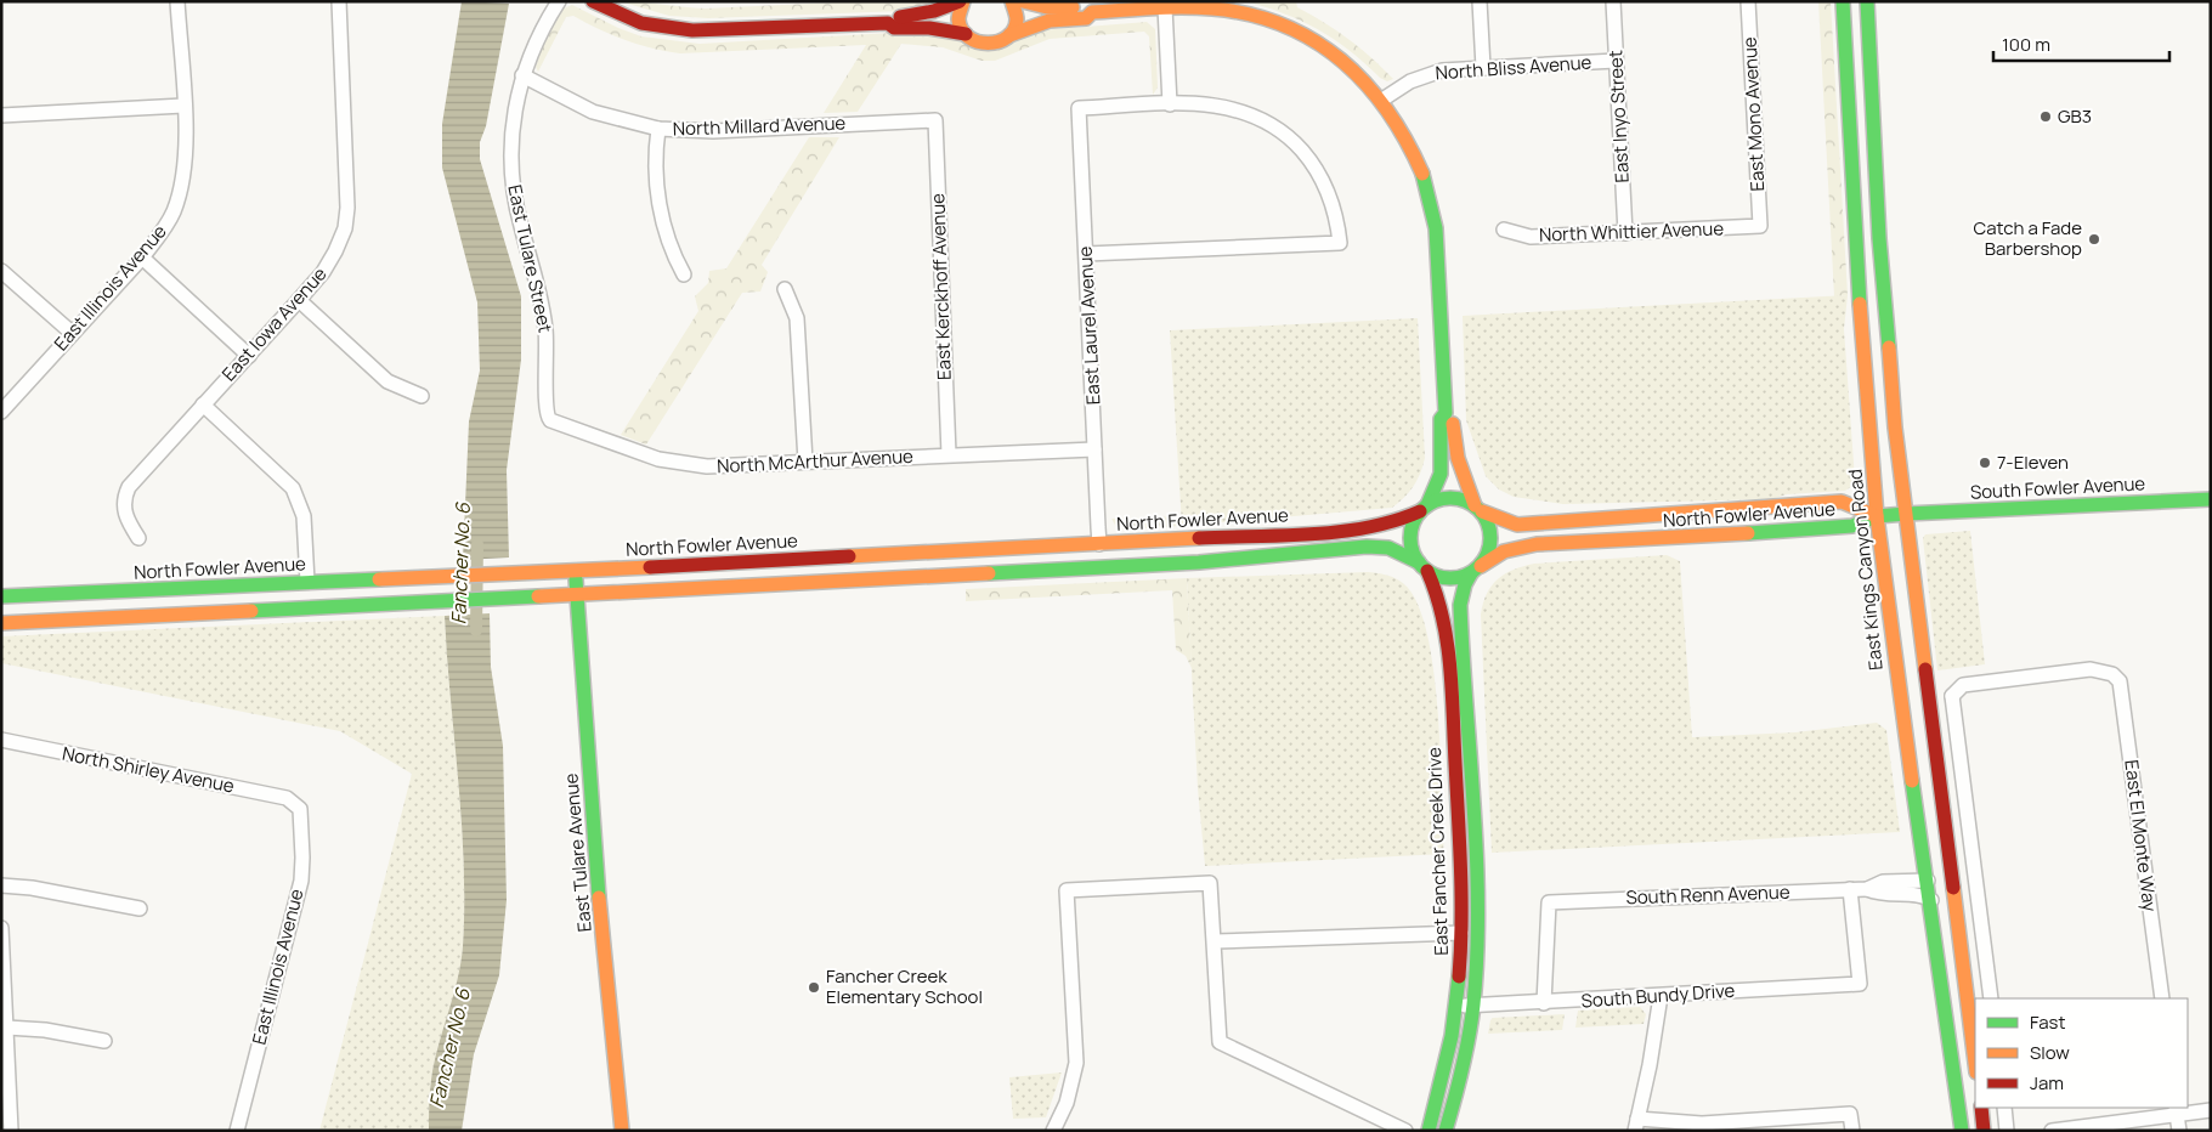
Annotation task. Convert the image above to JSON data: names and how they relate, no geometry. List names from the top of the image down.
{
  "streets": {
    "main road": [
      "South Fowler Avenue",
      "North Fowler Avenue",
      "East Kings Canyon Road",
      "East Fancher Creek Drive",
      "East Tulare Avenue"
    ],
    "street": [
      "North Bliss Avenue",
      "East Mono Avenue",
      "East Inyo Street",
      "North Millard Avenue",
      "North Whittier Avenue",
      "East Tulare Street",
      "East Kerckhoff Avenue",
      "East Illinois Avenue",
      "East Iowa Avenue",
      "East Laurel Avenue",
      "North McArthur Avenue",
      "North Shirley Avenue",
      "East El Monte Way",
      "South Renn Avenue",
      "South Bundy Drive"
    ]
  },
  "crossings": [
    ["North Bliss Avenue", "East Inyo Street"],
    ["East Mono Avenue", "North Whittier Avenue"],
    ["East Inyo Street", "North Whittier Avenue"],
    ["North Millard Avenue", "East Tulare Street"],
    ["North Millard Avenue", "East Kerckhoff Avenue"],
    ["East Tulare Street", "North McArthur Avenue"],
    ["East Kerckhoff Avenue", "North McArthur Avenue"],
    ["East Illinois Avenue", "North Shirley Avenue"],
    ["East Laurel Avenue", "North McArthur Avenue"],
    ["East Laurel Avenue", "North Fowler Avenue"],
    ["South Fowler Avenue", "North Fowler Avenue"],
    ["South Fowler Avenue", "East Kings Canyon Road"],
    ["North Fowler Avenue", "East Kings Canyon Road"],
    ["North Fowler Avenue", "East Fancher Creek Drive"],
    ["North Fowler Avenue", "East Tulare Avenue"],
    ["East Kings Canyon Road", "South Renn Avenue"],
    ["East Fancher Creek Drive", "South Bundy Drive"],
    ["South Renn Avenue", "South Bundy Drive"]
  ],
  "water": ["Fancher No. 6"],
  "places": [
    "GB3",
    "Catch a Fade Barbershop",
    "7-Eleven",
    "Fancher Creek Elementary School"
  ],
  "legend": ["Fast", "Slow", "Jam"],
  "scale_bar": "100 m"
}
